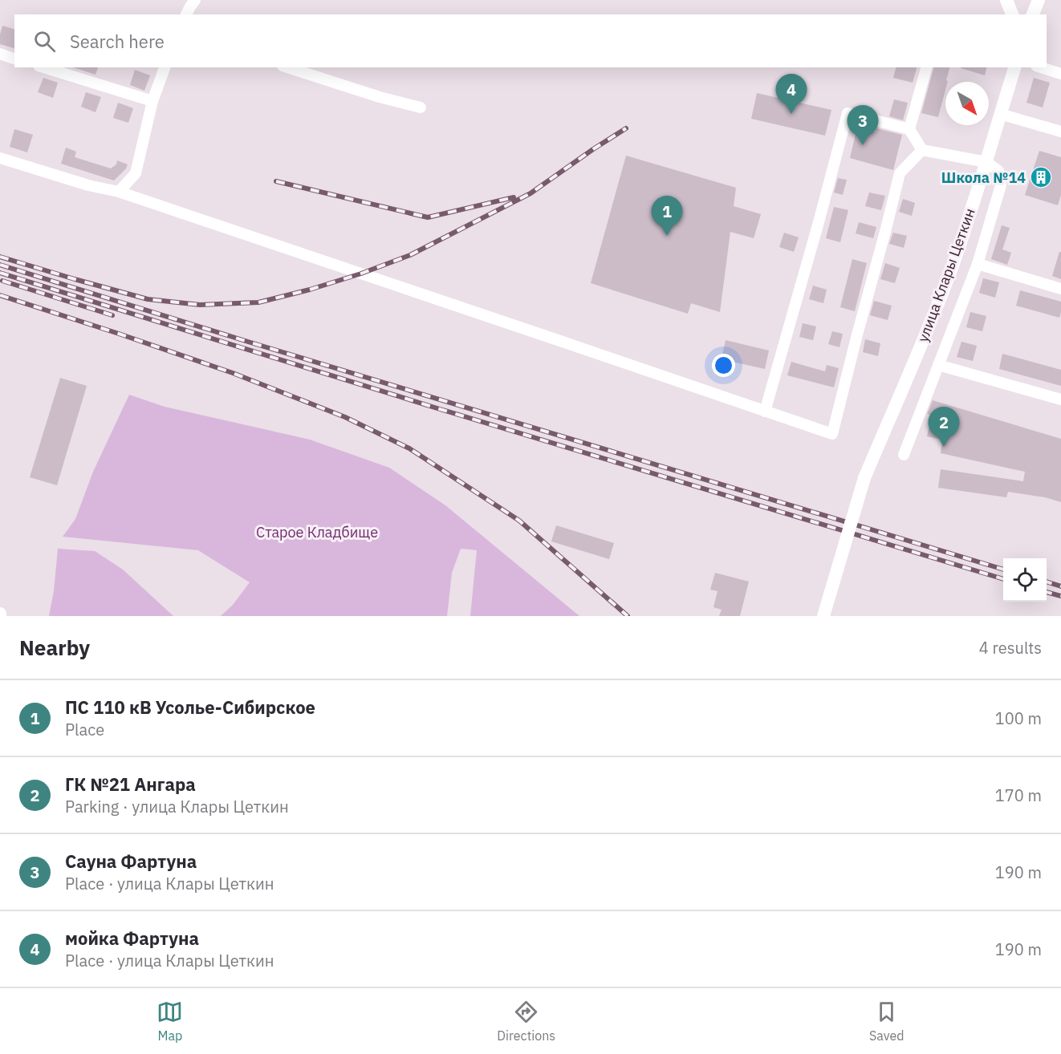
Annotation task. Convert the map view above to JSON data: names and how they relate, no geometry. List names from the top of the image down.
{
  "streets": {
    "street": ["улица Клары Цеткин"]
  },
  "parks": ["Старое Кладбище"],
  "places": {
    "building": ["Школа №14"]
  },
  "north": "bottom right",
  "page": {
    "search": "Search here",
    "pins": [
      "4",
      "3",
      "1",
      "2"
    ],
    "heading": ["Nearby", "4 results"],
    "list": [
      {
        "mark": "1",
        "name": "ПС 110 кВ Усолье-Сибирское",
        "note": "Place",
        "value": "100 m"
      },
      {
        "mark": "2",
        "name": "ГК №21 Ангара",
        "note": "Parking · улица Клары Цеткин",
        "value": "170 m"
      },
      {
        "mark": "3",
        "name": "Сауна Фартуна",
        "note": "Place · улица Клары Цеткин",
        "value": "190 m"
      },
      {
        "mark": "4",
        "name": "мойка Фартуна",
        "note": "Place · улица Клары Цеткин",
        "value": "190 m"
      }
    ],
    "nav": ["Map", "Directions", "Saved"]
  }
}
